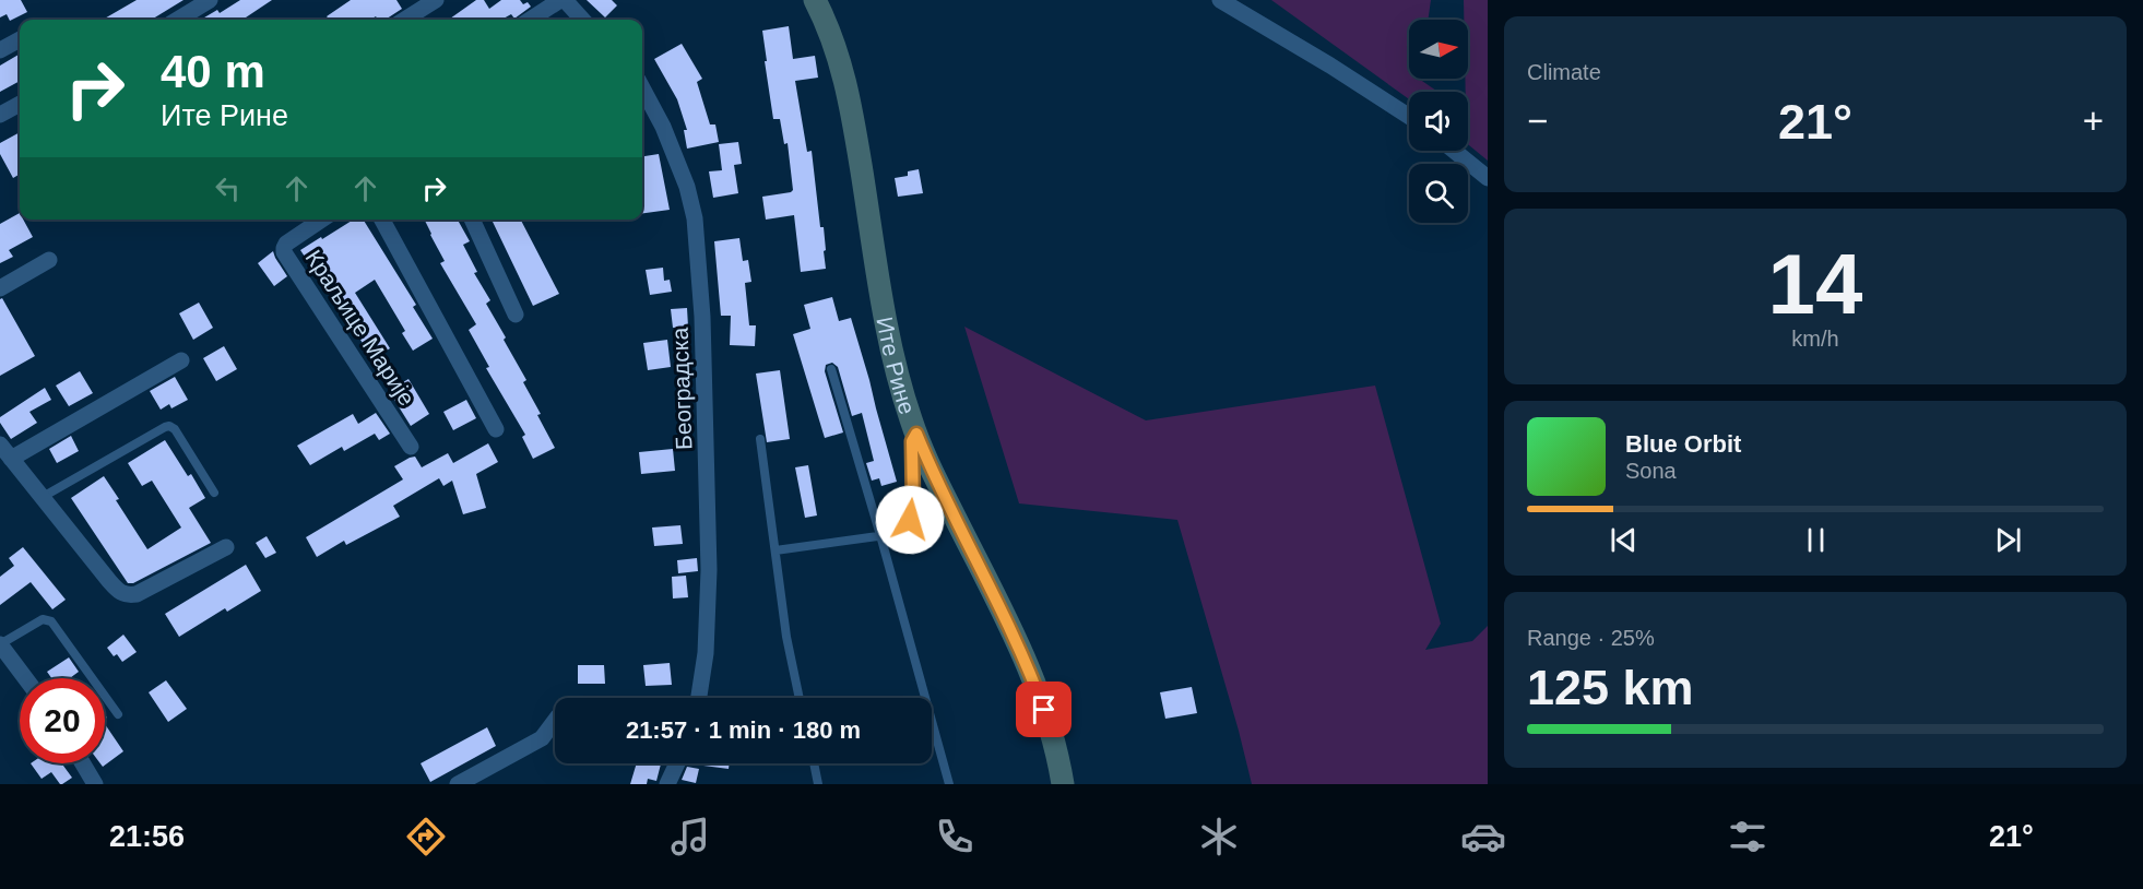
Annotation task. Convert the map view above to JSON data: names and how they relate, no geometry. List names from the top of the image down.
{
  "streets": {
    "street": ["Краљице Марије", "Ите Рине", "Београдска"]
  },
  "north": "right",
  "page": {
    "tile": [
      "Climate",
      ["14", "km/h"],
      ["Range · 25%", "125 km"]
    ],
    "turn": ["40 m", "Ите Рине"],
    "heat": ["−", "21°", "+"],
    "song": ["Blue Orbit", "Sona"],
    "limit": "20",
    "trip": "21:57 · 1 min · 180 m",
    "tabs": ["21:56", "21°"]
  }
}
